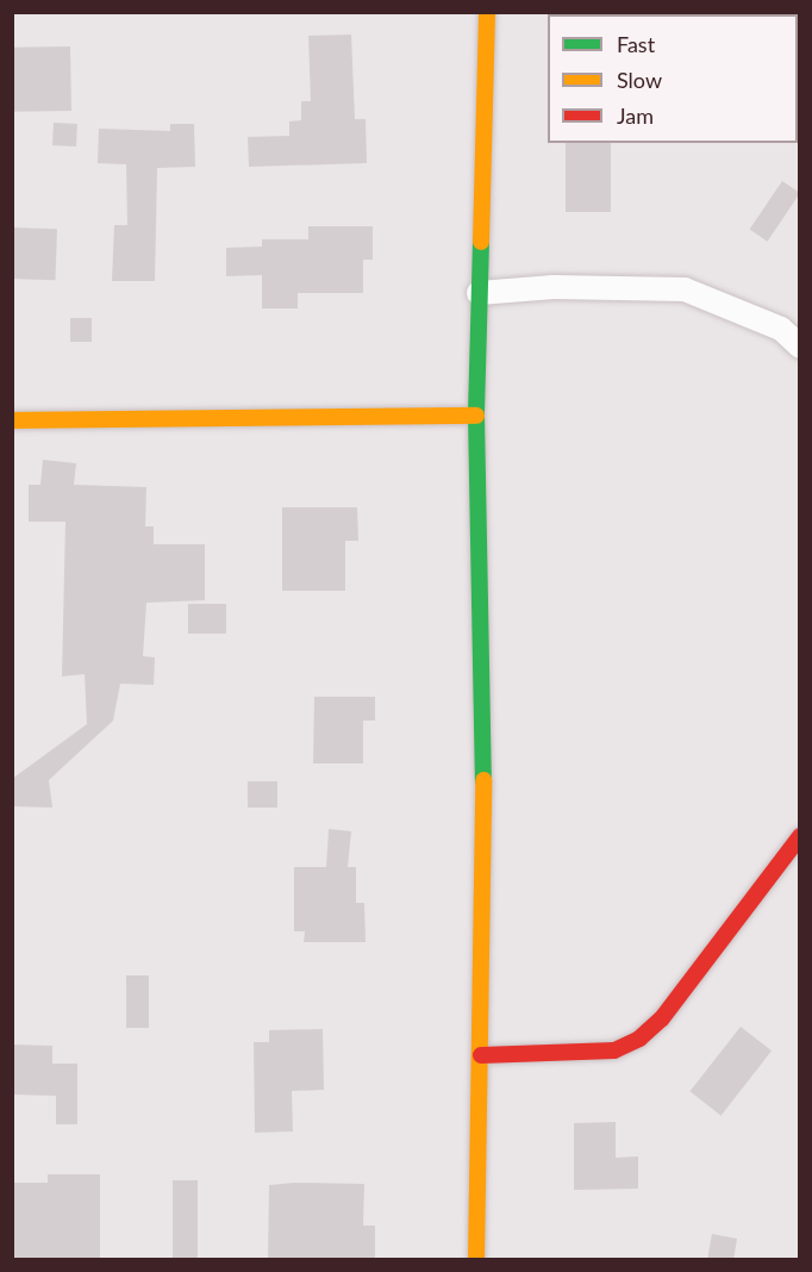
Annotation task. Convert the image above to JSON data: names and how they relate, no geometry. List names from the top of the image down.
{
  "legend": ["Fast", "Slow", "Jam"]
}
